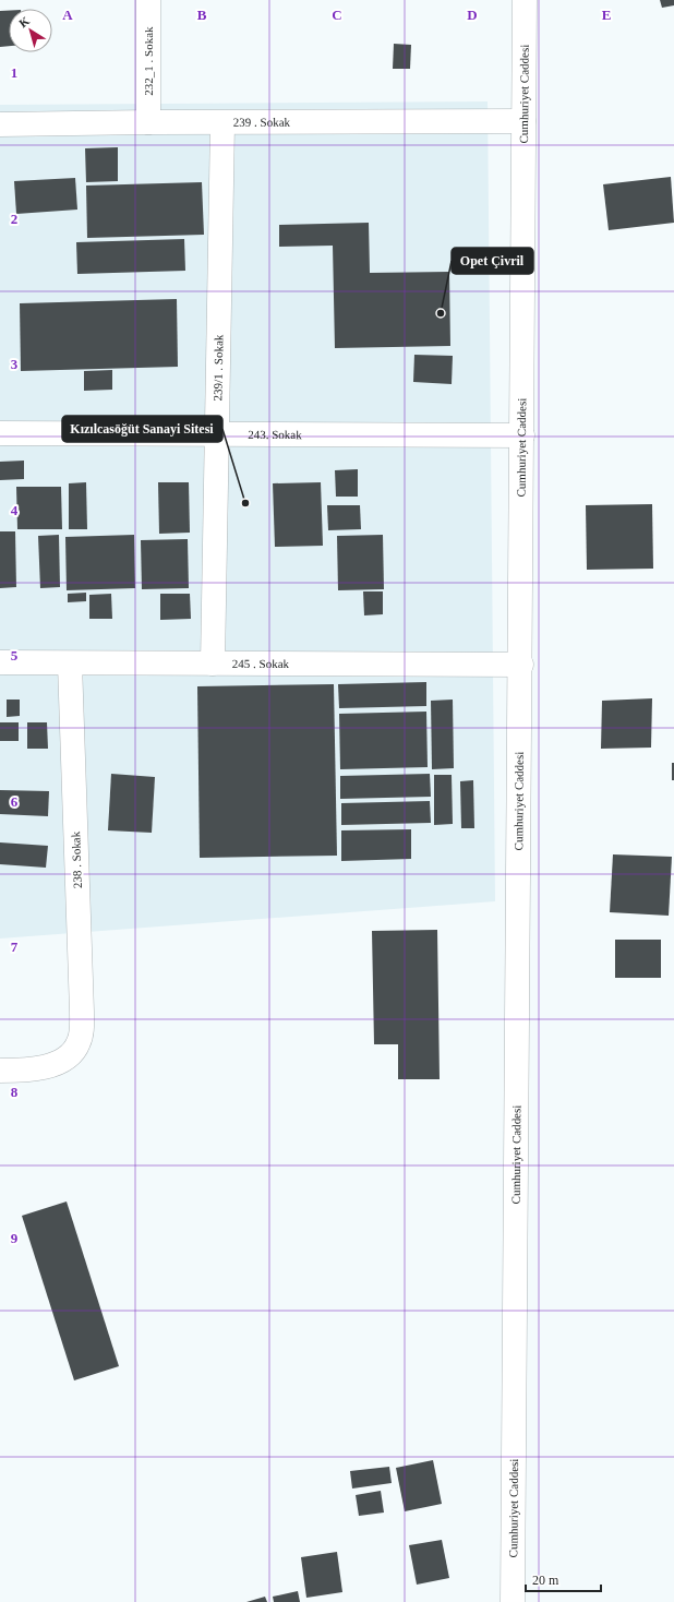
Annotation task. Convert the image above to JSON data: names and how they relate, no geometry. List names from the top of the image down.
{
  "streets": {
    "street": [
      "232_1 . Sokak",
      "Cumhuriyet Caddesi",
      "239 . Sokak",
      "239/1 . Sokak",
      "243. Sokak",
      "245 . Sokak",
      "238 . Sokak"
    ]
  },
  "crossings": [
    ["232_1 . Sokak", "239 . Sokak"],
    ["Cumhuriyet Caddesi", "239 . Sokak"],
    ["Cumhuriyet Caddesi", "243. Sokak"],
    ["Cumhuriyet Caddesi", "245 . Sokak"],
    ["239 . Sokak", "239/1 . Sokak"],
    ["239/1 . Sokak", "243. Sokak"],
    ["239/1 . Sokak", "245 . Sokak"],
    ["245 . Sokak", "238 . Sokak"]
  ],
  "places": ["Opet Çivril", "Kızılcasöğüt Sanayi Sitesi"],
  "scale_bar": "20 m",
  "north": "top left",
  "grid": {
    "columns": [
      "A",
      "B",
      "C",
      "D",
      "E"
    ],
    "rows": [
      "1",
      "2",
      "3",
      "4",
      "5",
      "6",
      "7",
      "8",
      "9"
    ]
  }
}
